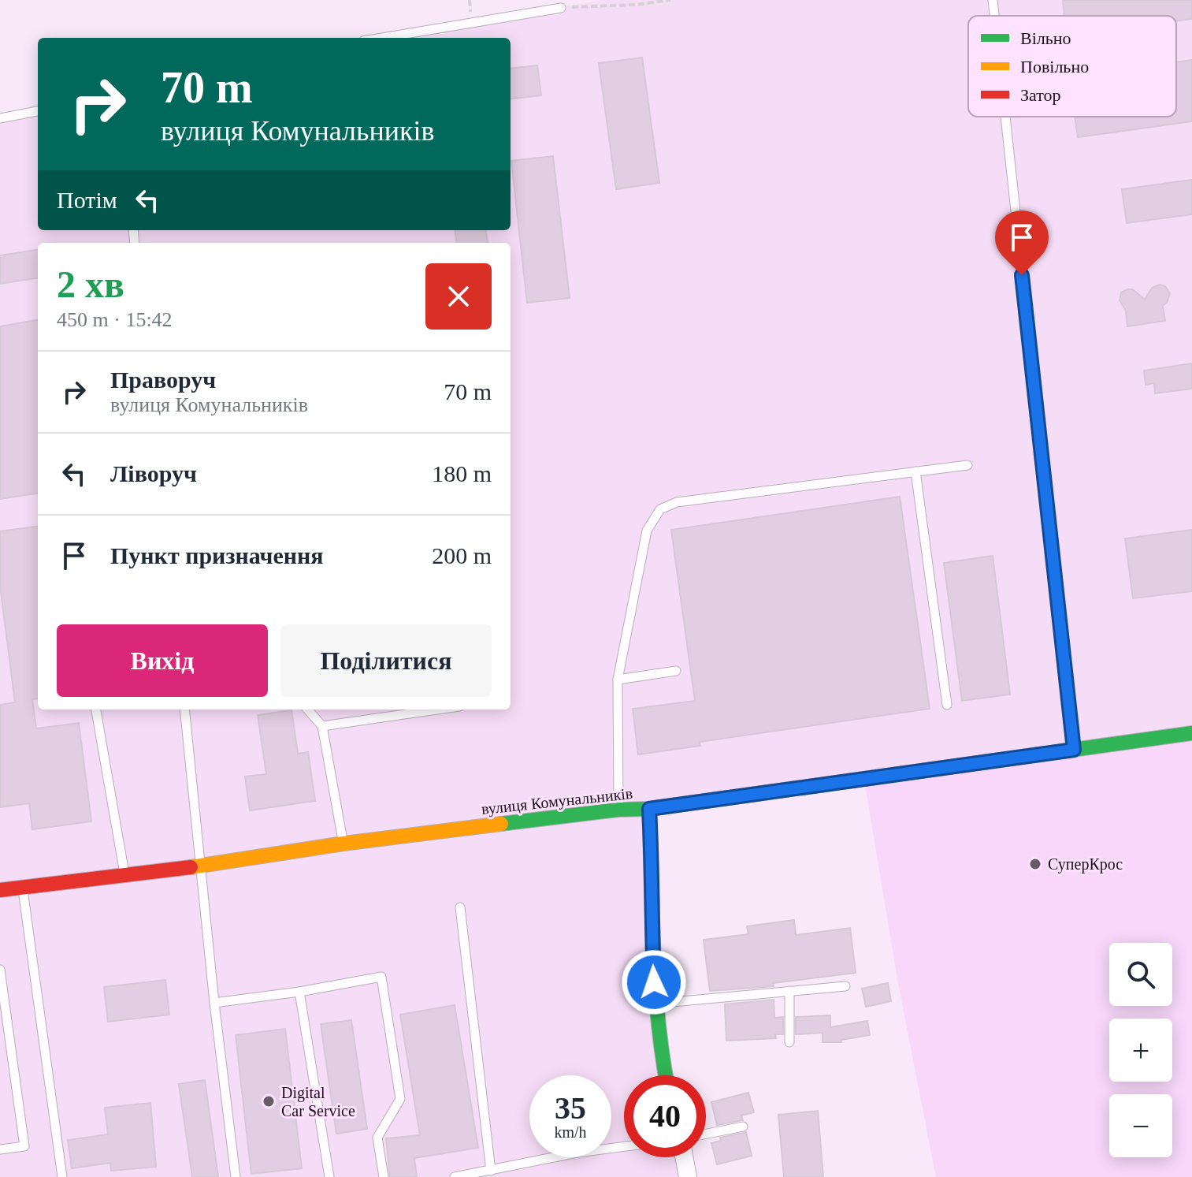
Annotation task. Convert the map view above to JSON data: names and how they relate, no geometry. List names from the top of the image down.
{
  "streets": {
    "street": ["вулиця Комунальників"]
  },
  "places": ["СуперКрос", "Digital Car Service"],
  "legend": ["Вільно", "Повільно", "Затор"],
  "page": {
    "turn": ["70 m", "вулиця Комунальників"],
    "then": "Потім",
    "heading": ["2 хв", "450 m · 15:42"],
    "list": [
      {
        "name": "Праворуч",
        "note": "вулиця Комунальників",
        "value": "70 m"
      },
      {
        "name": "Ліворуч",
        "value": "180 m"
      },
      {
        "name": "Пункт призначення",
        "value": "200 m"
      }
    ],
    "buttons": ["Вихід", "Поділитися"],
    "map_buttons": ["+", "−"],
    "speed": "35 km/h",
    "limit": "40"
  }
}
